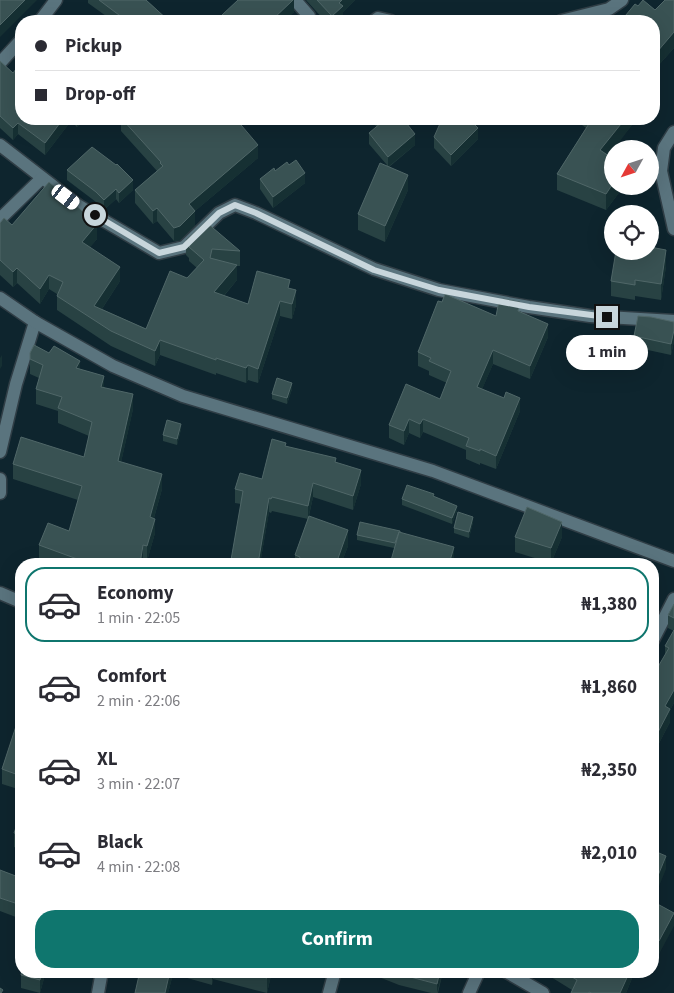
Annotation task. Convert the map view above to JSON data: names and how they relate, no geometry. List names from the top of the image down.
{
  "north": "bottom left",
  "page": {
    "banner": ["Pickup", "Drop-off"],
    "bubble": "1 min",
    "list": [
      {
        "name": "Economy",
        "note": "1 min · 22:05",
        "value": "₦1,380"
      },
      {
        "name": "Comfort",
        "note": "2 min · 22:06",
        "value": "₦1,860"
      },
      {
        "name": "XL",
        "note": "3 min · 22:07",
        "value": "₦2,350"
      },
      {
        "name": "Black",
        "note": "4 min · 22:08",
        "value": "₦2,010"
      }
    ],
    "buttons": "Confirm"
  }
}
